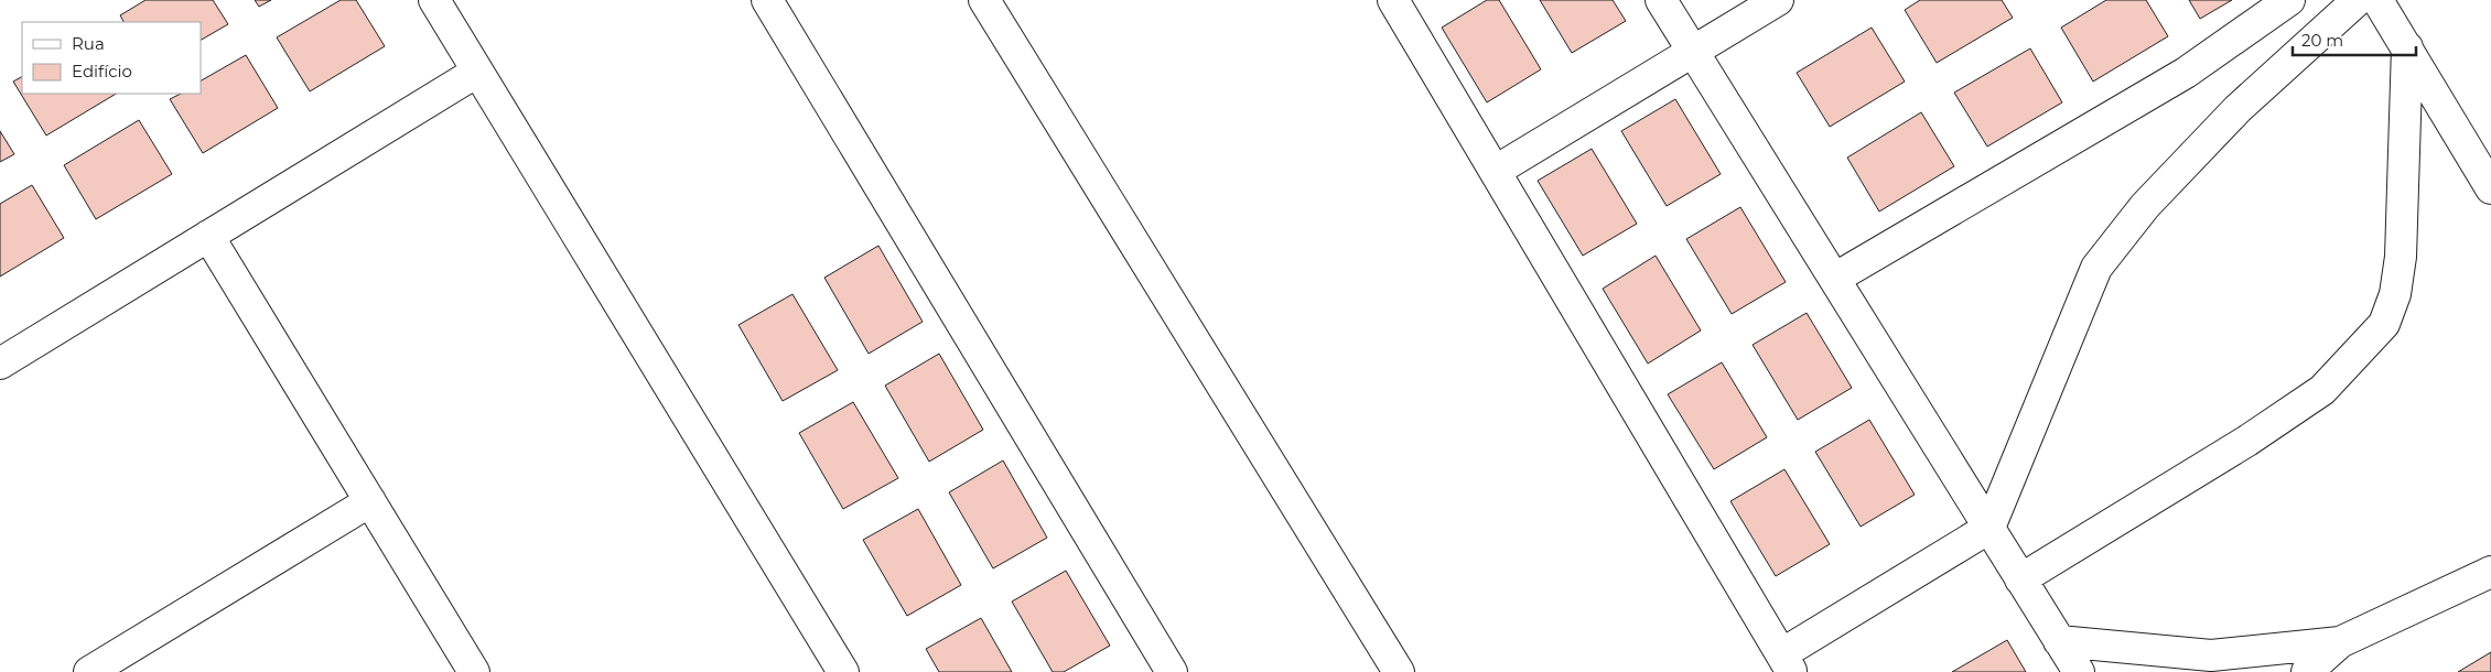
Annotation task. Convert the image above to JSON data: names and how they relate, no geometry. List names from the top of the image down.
{
  "legend": ["Rua", "Edifício"],
  "scale_bar": "20 m"
}
